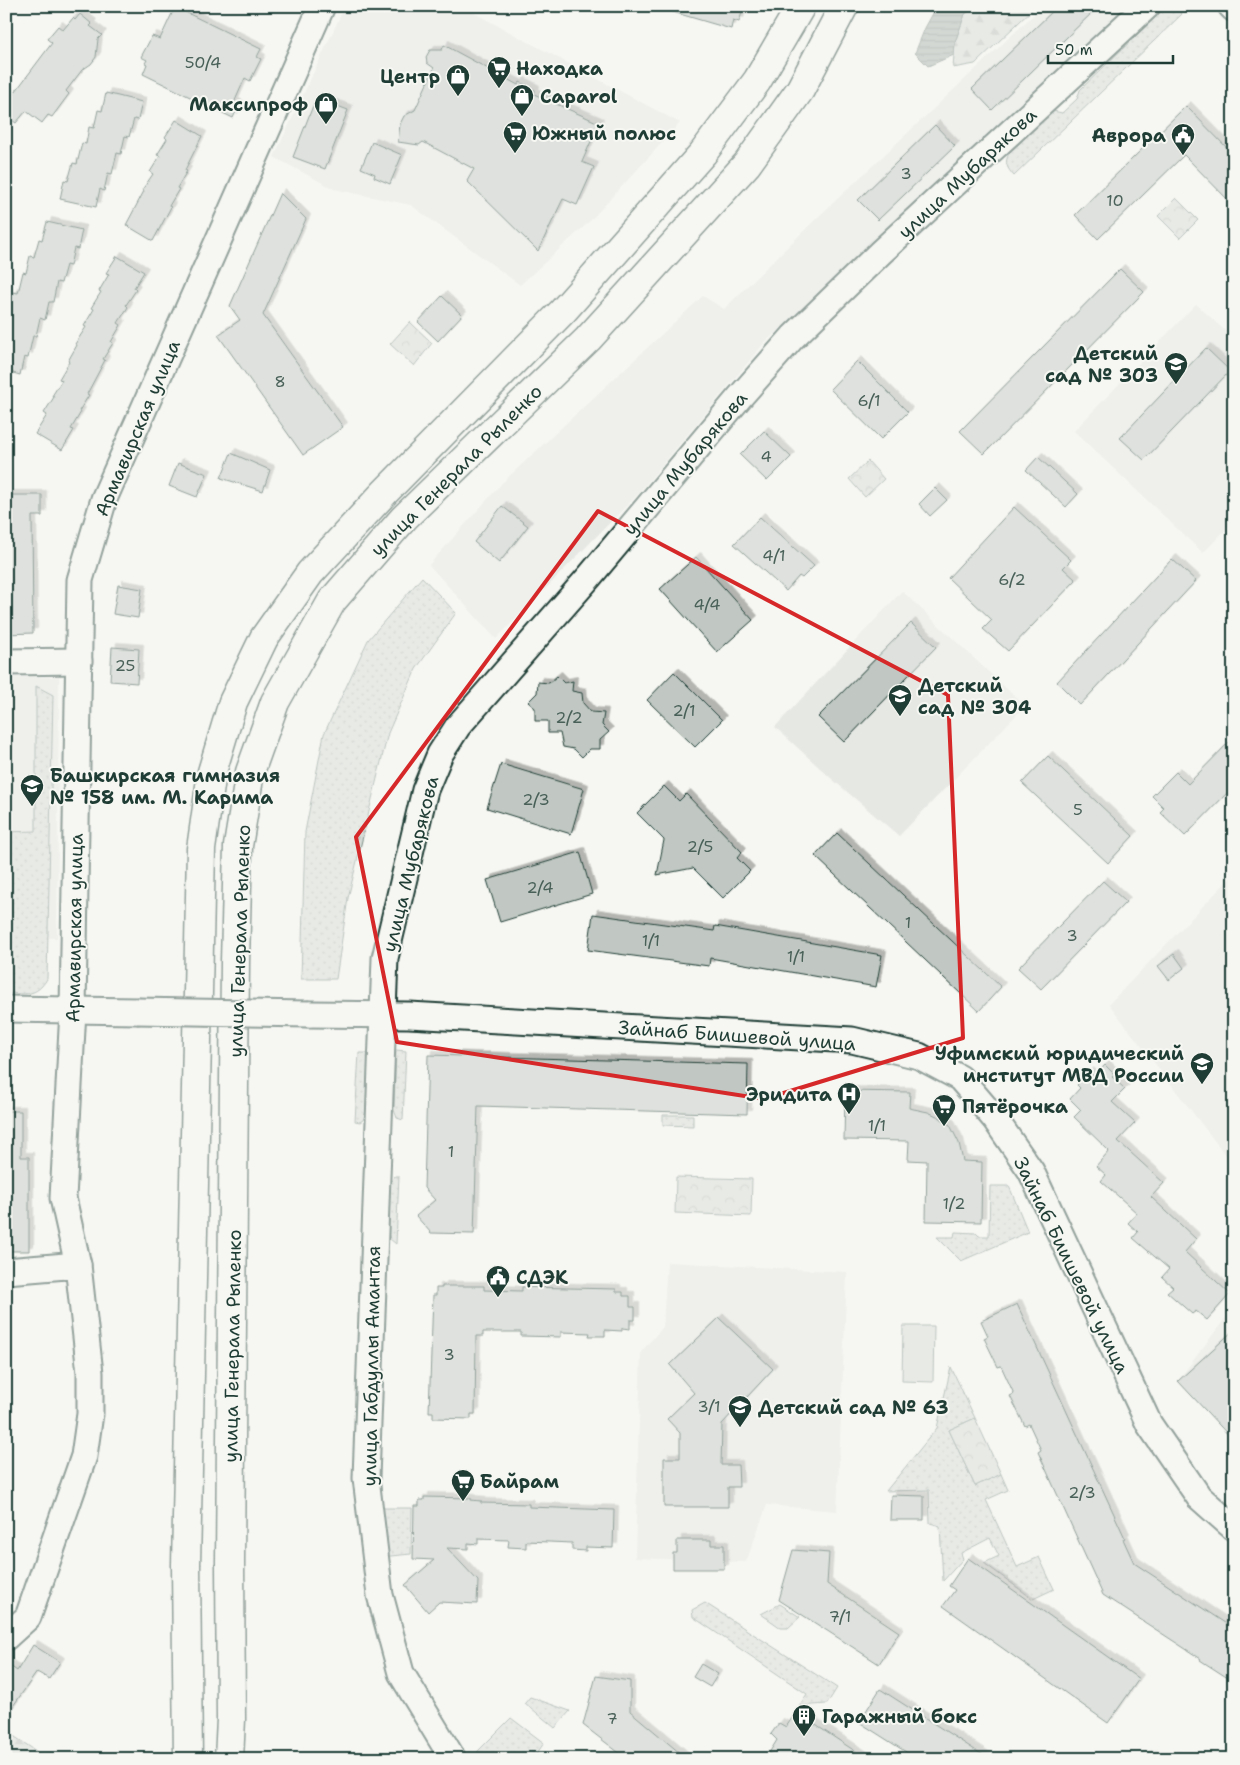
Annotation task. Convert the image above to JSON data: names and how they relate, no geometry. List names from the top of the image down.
{
  "streets": {
    "main road": ["улица Генерала Рыленко"],
    "street": [
      "улица Мубарякова",
      "Армавирская улица",
      "Зайнаб Биишевой улица",
      "улица Габдуллы Амантая"
    ]
  },
  "crossings": [
    ["улица Мубарякова", "Зайнаб Биишевой улица"],
    ["улица Мубарякова", "улица Габдуллы Амантая"],
    ["Армавирская улица", "Зайнаб Биишевой улица"],
    ["Зайнаб Биишевой улица", "улица Габдуллы Амантая"]
  ],
  "places": {
    "supermarket": [
      "Находка",
      "Южный полюс",
      "Пятёрочка",
      "Байрам"
    ],
    "shop": ["Центр", "Caparol", "Максипроф"],
    "public building": ["Аврора", "СДЭК"],
    "school or university": [
      "Детский сад № 303",
      "Детский сад № 304",
      "Башкирская гимназия № 158 им. М. Карима",
      "Уфимский юридический институт МВД России",
      "Детский сад № 63"
    ],
    "hospital": ["Эридита"],
    "building": ["Гаражный бокс"]
  },
  "house_numbers": [
    "50/4",
    "3",
    "10",
    "8",
    "6/1",
    "4",
    "4/1",
    "6/2",
    "4/4",
    "25",
    "2/1",
    "2/2",
    "2/3",
    "5",
    "2/5",
    "2/4",
    "1",
    "3",
    "1/1",
    "1/1",
    "1/1",
    "1",
    "1/2",
    "3",
    "3/1",
    "2/3",
    "7/1",
    "7"
  ],
  "scale_bar": "50 m"
}
